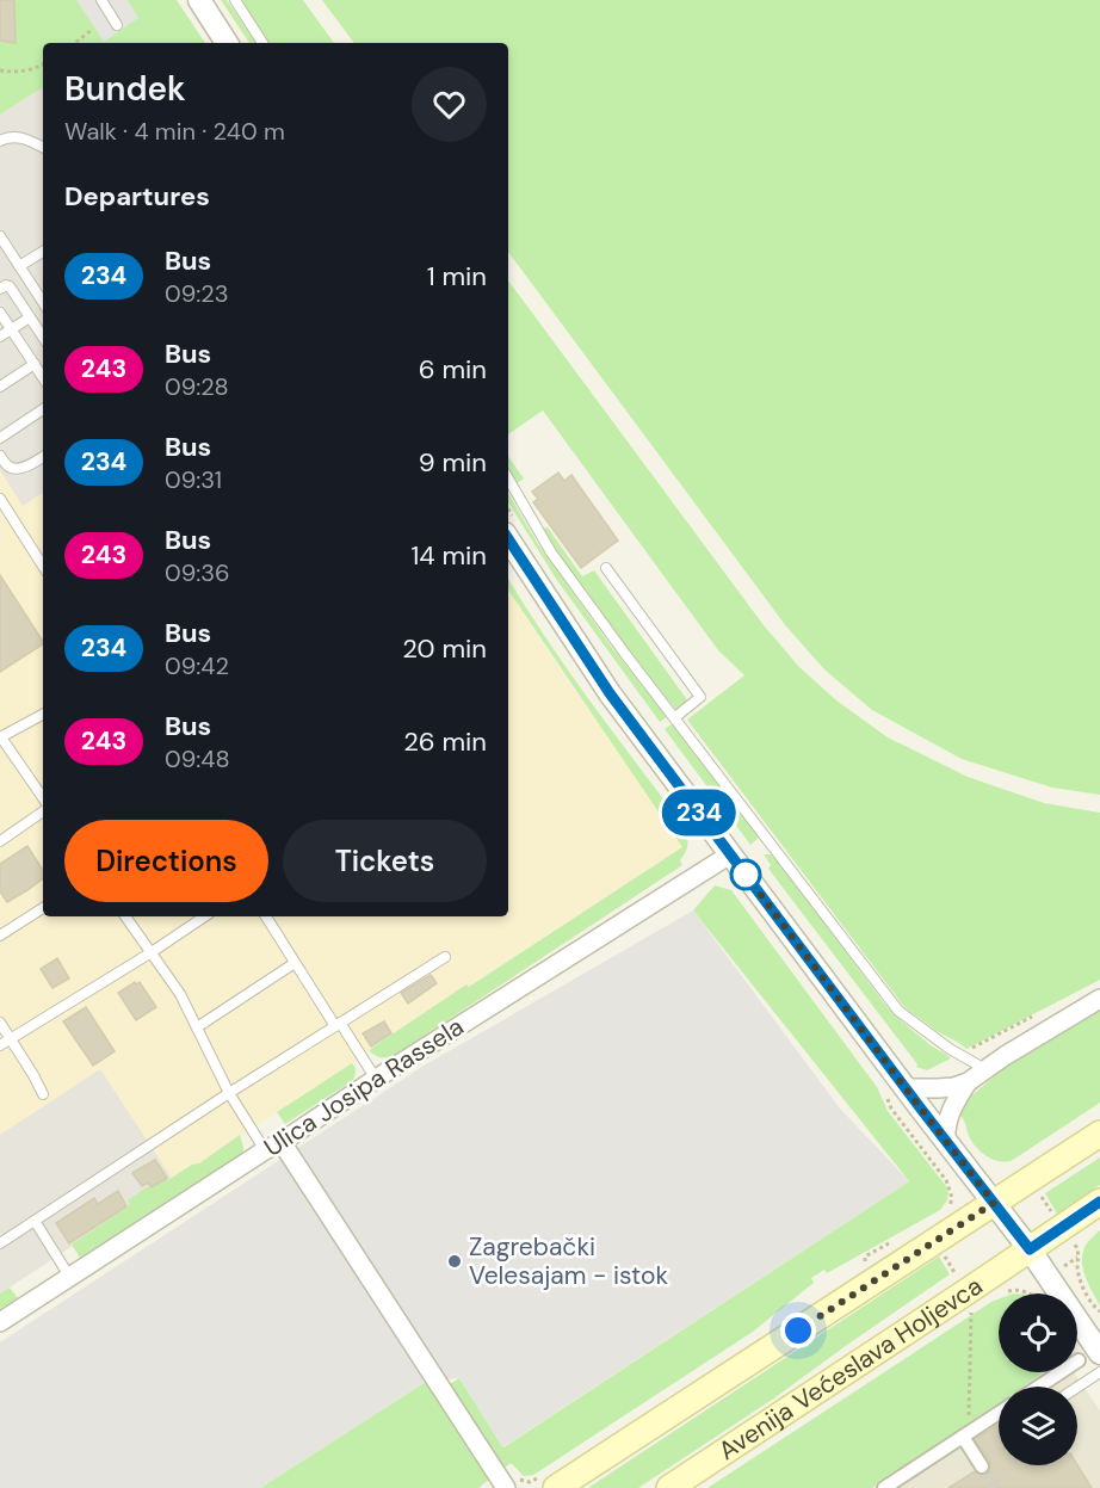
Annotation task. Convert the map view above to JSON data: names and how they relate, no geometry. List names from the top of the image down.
{
  "streets": {
    "main road": ["Avenija Većeslava Holjevca"],
    "street": ["Ulica Josipa Rassela"]
  },
  "places": ["Zagrebački Velesajam - istok"],
  "lines": ["bus line 234"],
  "page": {
    "on_map": "234",
    "heading": [
      ["Bundek", "Walk · 4 min · 240 m"],
      "Departures"
    ],
    "list": [
      {
        "mark": "234",
        "name": "Bus",
        "note": "09:23",
        "value": "1 min"
      },
      {
        "mark": "243",
        "name": "Bus",
        "note": "09:28",
        "value": "6 min"
      },
      {
        "mark": "234",
        "name": "Bus",
        "note": "09:31",
        "value": "9 min"
      },
      {
        "mark": "243",
        "name": "Bus",
        "note": "09:36",
        "value": "14 min"
      },
      {
        "mark": "234",
        "name": "Bus",
        "note": "09:42",
        "value": "20 min"
      },
      {
        "mark": "243",
        "name": "Bus",
        "note": "09:48",
        "value": "26 min"
      }
    ],
    "buttons": ["Directions", "Tickets"]
  }
}
